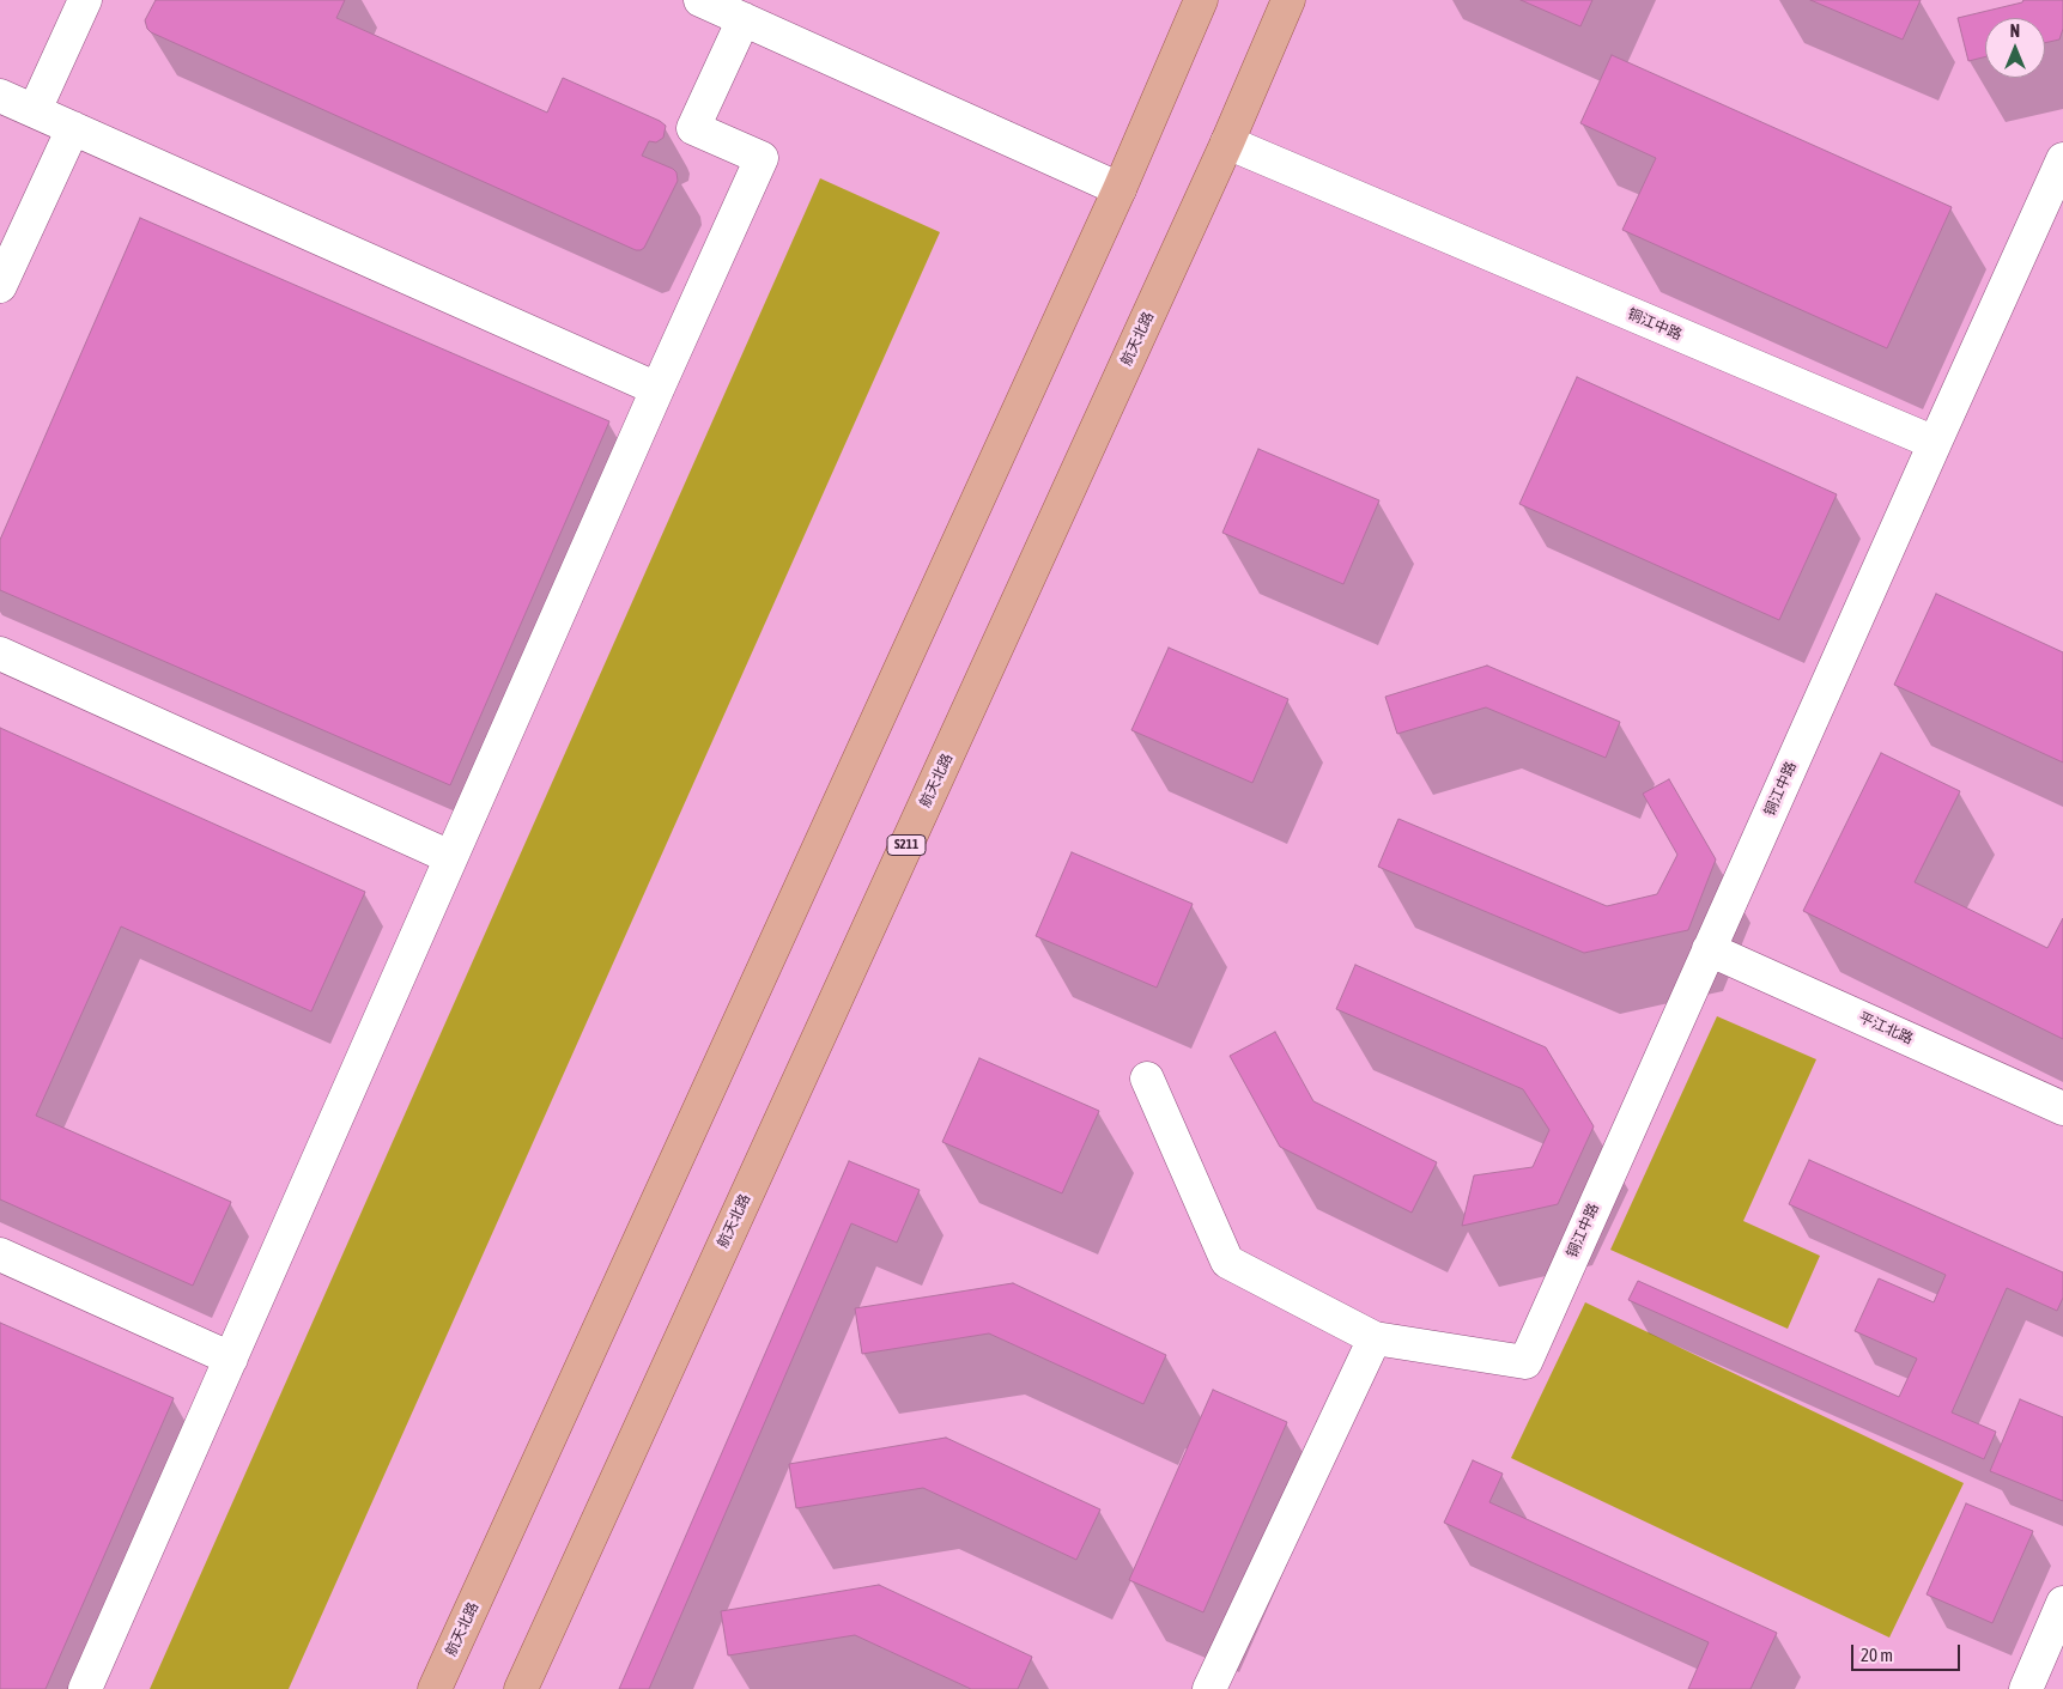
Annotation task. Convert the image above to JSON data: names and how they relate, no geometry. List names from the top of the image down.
{
  "streets": {
    "main road": ["航天北路", "S211"],
    "street": ["铜江中路", "平江北路"]
  },
  "crossings": [
    ["铜江中路", "航天北路"],
    ["铜江中路", "平江北路"]
  ],
  "scale_bar": "20 m",
  "north": "top"
}
